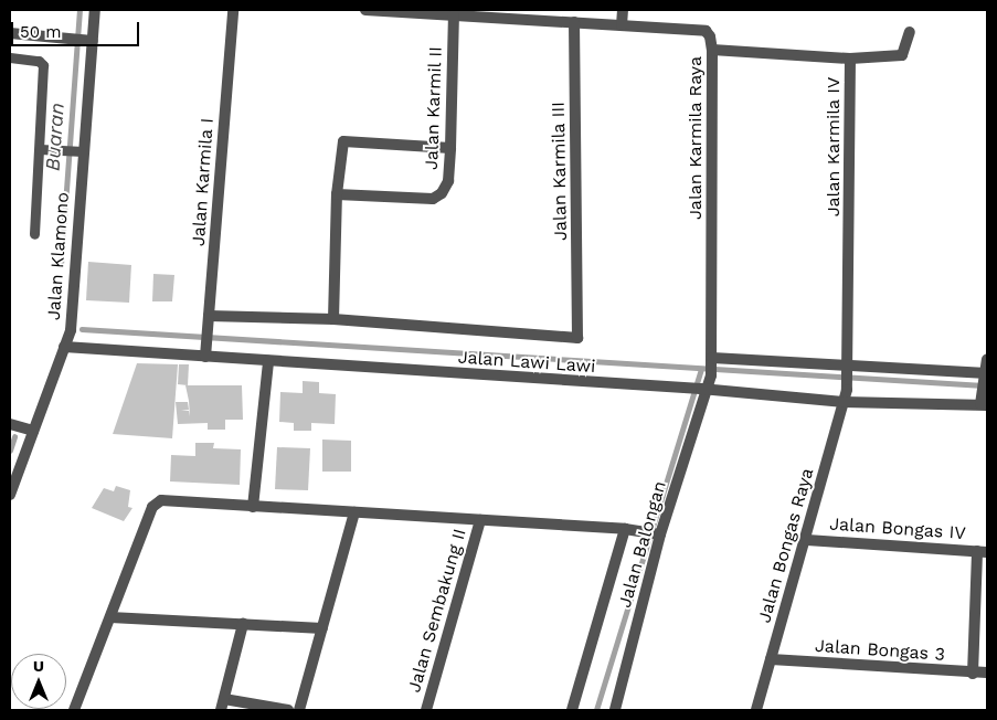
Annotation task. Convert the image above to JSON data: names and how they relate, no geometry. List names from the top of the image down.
{
  "streets": {
    "street": [
      "Jalan Karmil II",
      "Jalan Karmila Raya",
      "Jalan Karmila IV",
      "Jalan Karmila III",
      "Jalan Karmila I",
      "Jalan Klamono",
      "Jalan Lawi Lawi",
      "Jalan Bongas IV",
      "Jalan Balongan",
      "Jalan Bongas Raya",
      "Jalan Sembakung II",
      "Jalan Bongas 3"
    ]
  },
  "crossings": [
    ["Jalan Karmil II", "Jalan Karmila Raya"],
    ["Jalan Karmila Raya", "Jalan Karmila IV"],
    ["Jalan Karmila Raya", "Jalan Karmila III"],
    ["Jalan Karmila Raya", "Jalan Lawi Lawi"],
    ["Jalan Karmila Raya", "Jalan Balongan"],
    ["Jalan Karmila IV", "Jalan Lawi Lawi"],
    ["Jalan Karmila IV", "Jalan Bongas Raya"],
    ["Jalan Karmila I", "Jalan Lawi Lawi"],
    ["Jalan Klamono", "Jalan Lawi Lawi"],
    ["Jalan Lawi Lawi", "Jalan Balongan"],
    ["Jalan Lawi Lawi", "Jalan Bongas Raya"],
    ["Jalan Bongas IV", "Jalan Bongas Raya"],
    ["Jalan Bongas Raya", "Jalan Bongas 3"]
  ],
  "water": ["Buaran"],
  "scale_bar": "50 m",
  "north": "top"
}
